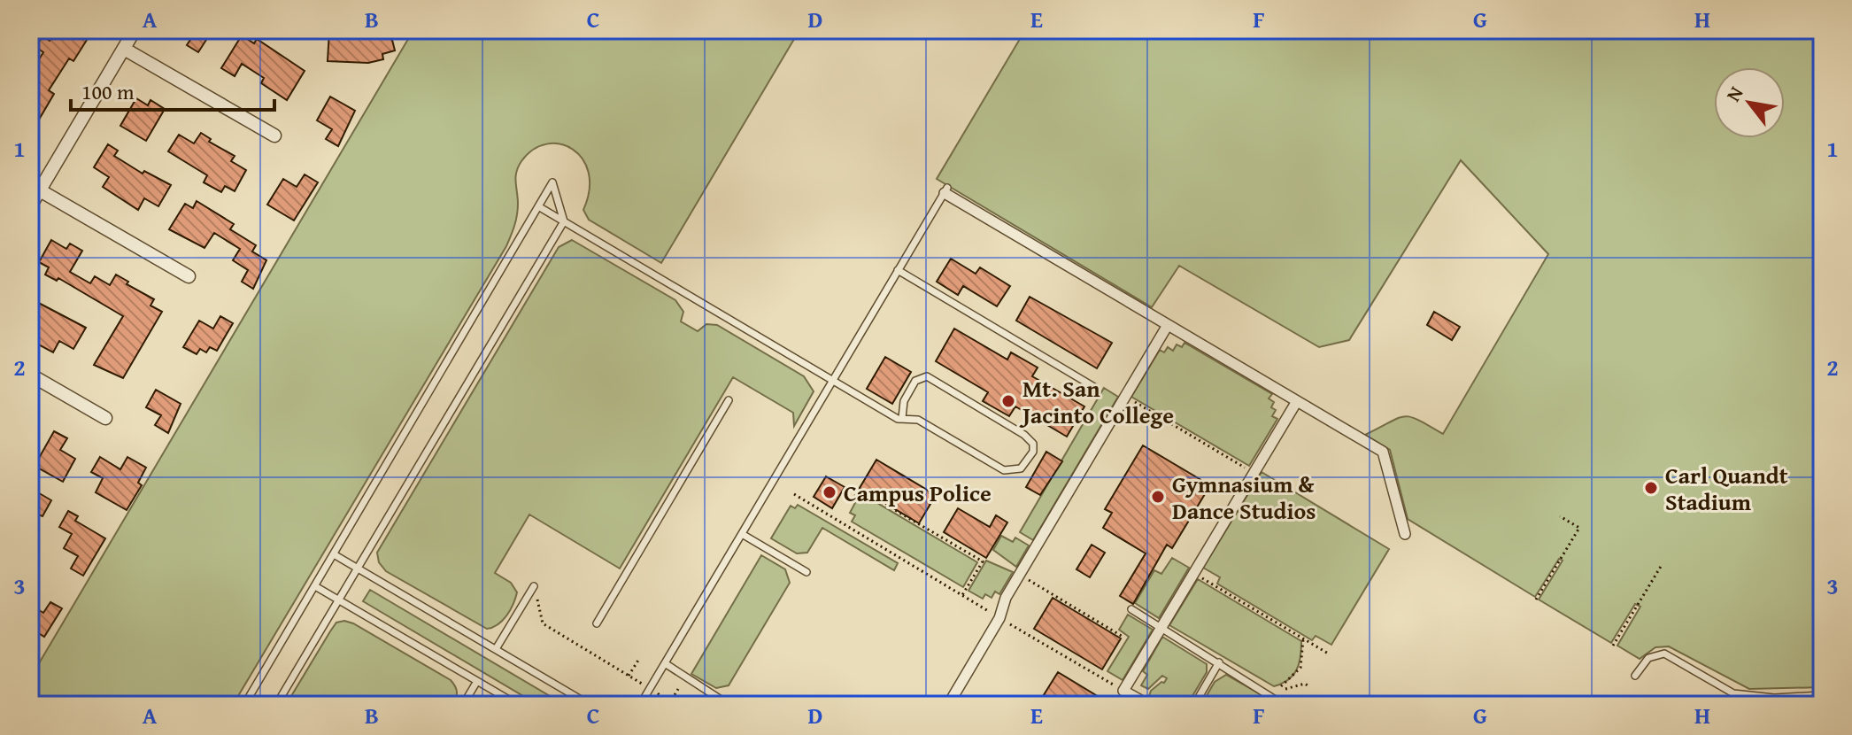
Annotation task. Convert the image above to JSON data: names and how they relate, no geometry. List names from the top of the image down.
{
  "places": [
    "Mt. San Jacinto College",
    "Carl Quandt Stadium",
    "Campus Police",
    "Gymnasium & Dance Studios"
  ],
  "scale_bar": "100 m",
  "north": "top left",
  "grid": {
    "columns": [
      "A",
      "B",
      "C",
      "D",
      "E",
      "F",
      "G",
      "H"
    ],
    "rows": ["1", "2", "3"]
  }
}
